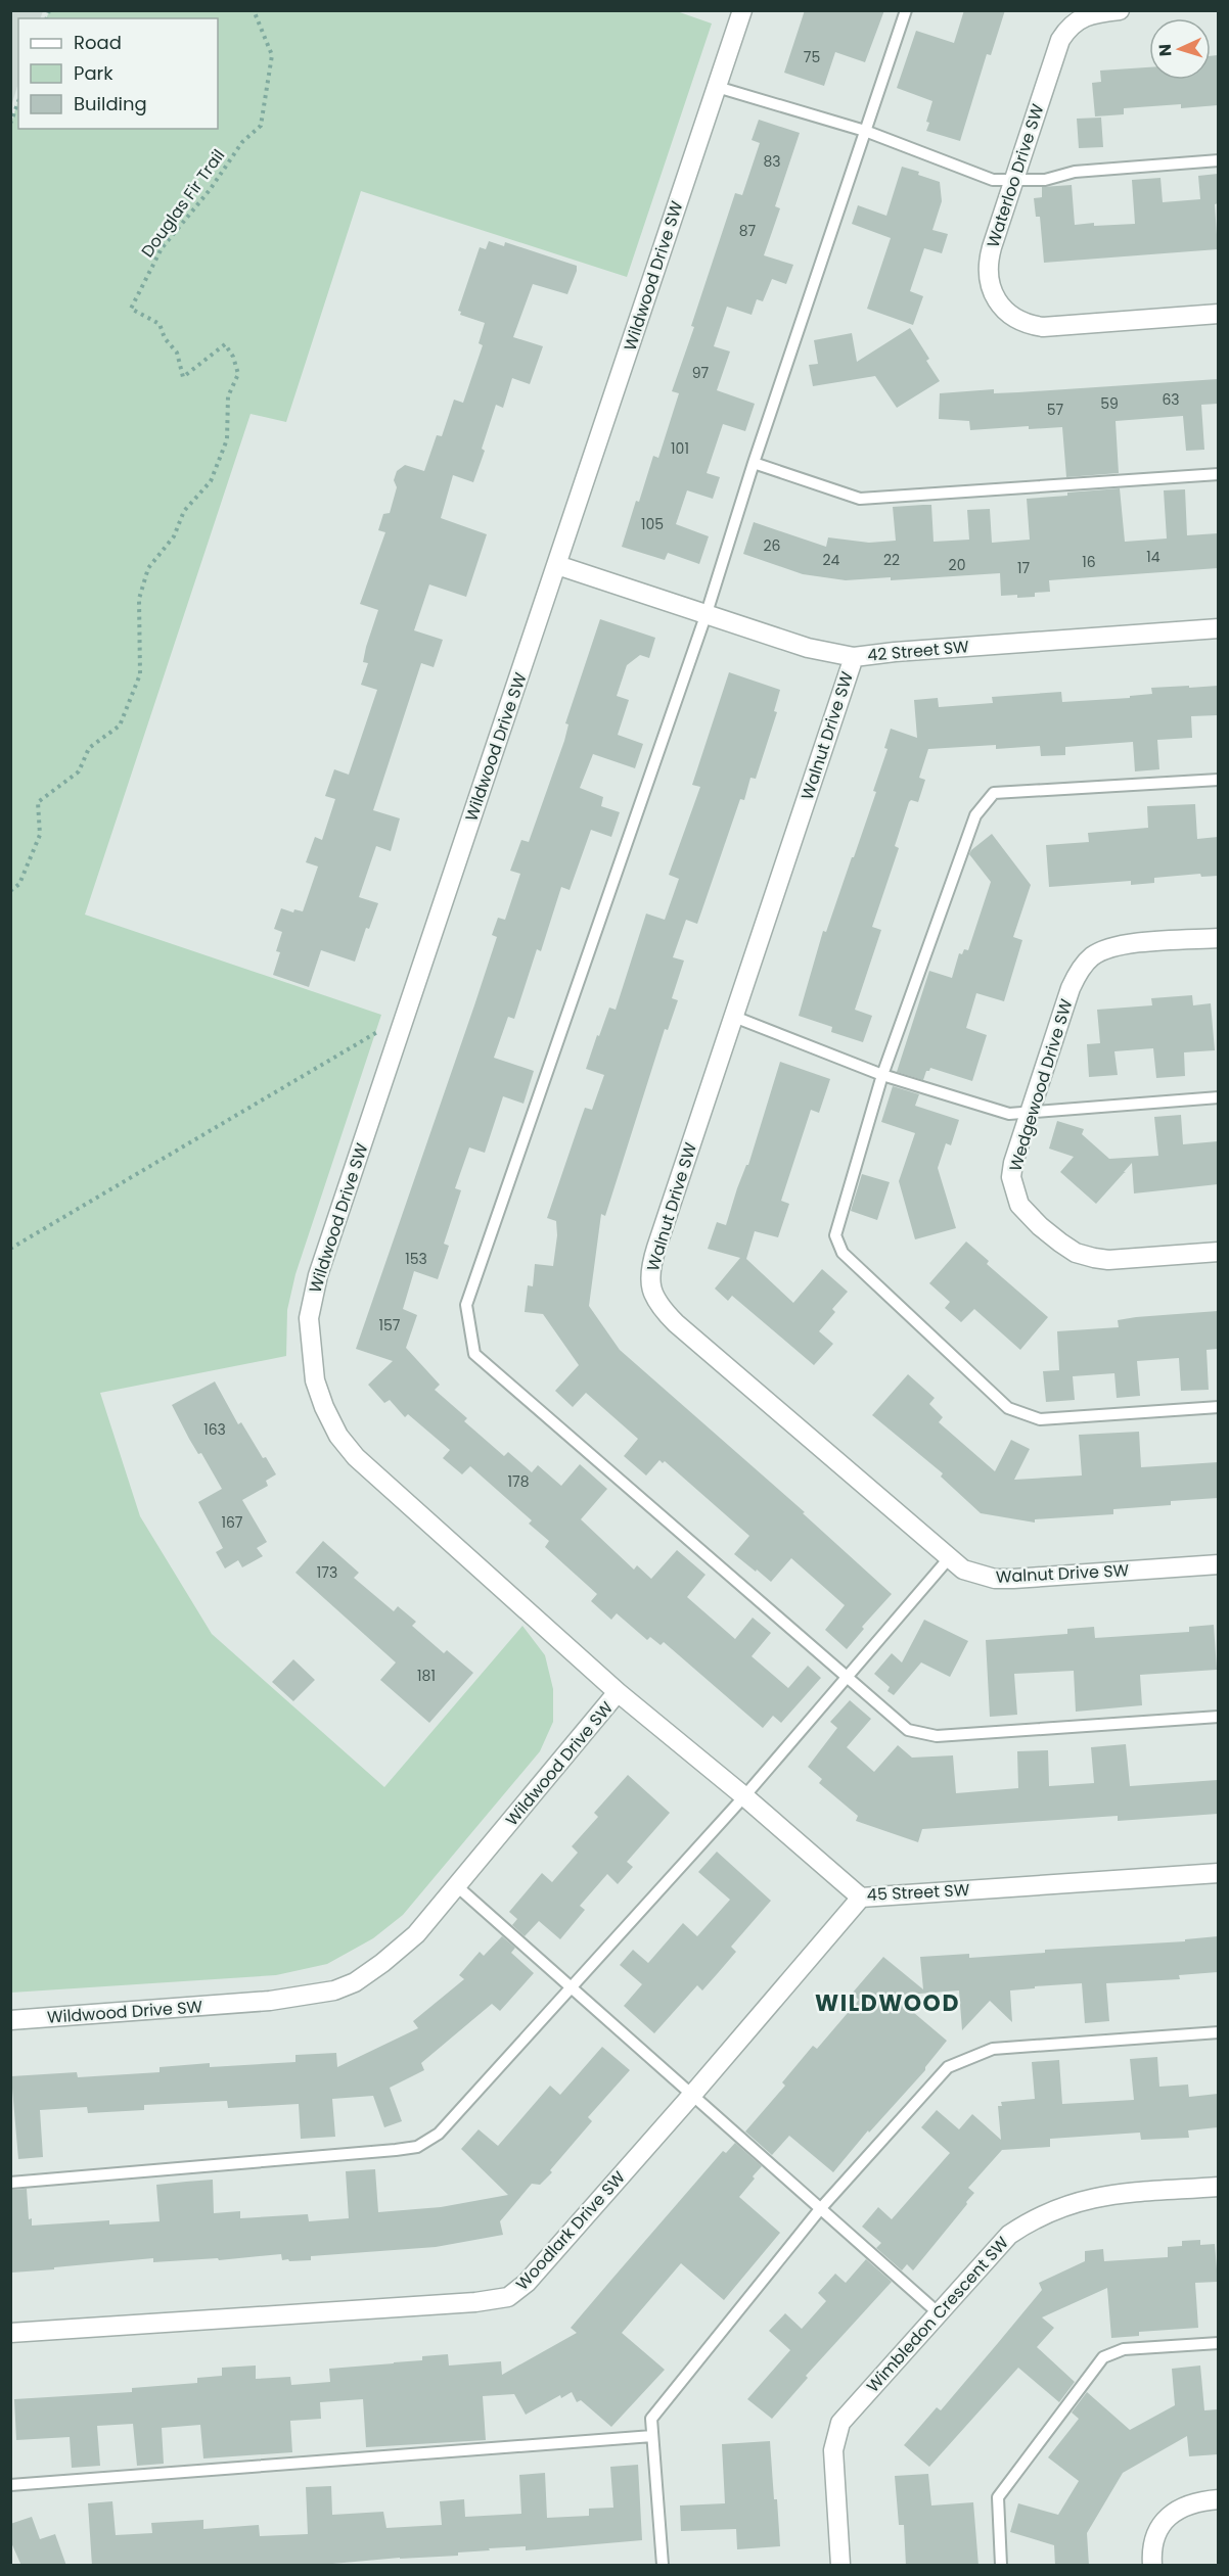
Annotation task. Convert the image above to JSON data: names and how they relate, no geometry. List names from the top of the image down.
{
  "streets": {
    "street": [
      "Waterloo Drive SW",
      "Wildwood Drive SW",
      "42 Street SW",
      "Walnut Drive SW",
      "Wedgewood Drive SW",
      "45 Street SW",
      "Woodlark Drive SW",
      "Wimbledon Crescent SW"
    ],
    "path": ["Douglas Fir Trail"]
  },
  "crossings": [
    ["Wildwood Drive SW", "42 Street SW"],
    ["Wildwood Drive SW", "45 Street SW"],
    ["42 Street SW", "Walnut Drive SW"],
    ["45 Street SW", "Woodlark Drive SW"]
  ],
  "districts": ["WILDWOOD"],
  "house_numbers": [
    "75",
    "83",
    "87",
    "97",
    "63",
    "59",
    "57",
    "101",
    "105",
    "26",
    "14",
    "24",
    "22",
    "16",
    "20",
    "17",
    "153",
    "157",
    "163",
    "178",
    "167",
    "173",
    "181"
  ],
  "legend": ["Road", "Park", "Building"],
  "north": "left"
}
